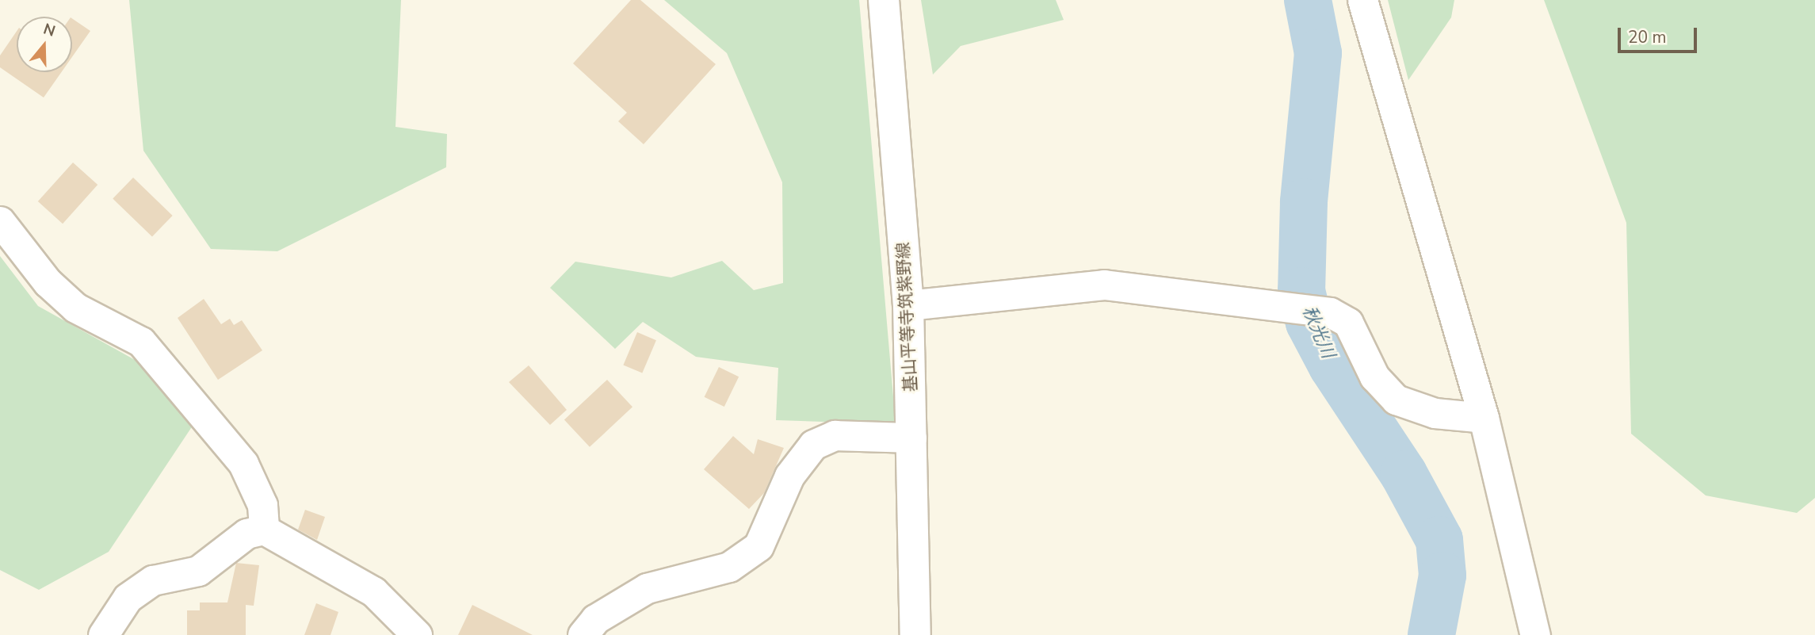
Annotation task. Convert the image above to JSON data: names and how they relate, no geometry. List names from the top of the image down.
{
  "streets": {
    "main road": ["基山平等寺筑紫野線"]
  },
  "water": ["秋光川"],
  "scale_bar": "20 m",
  "north": "top"
}
